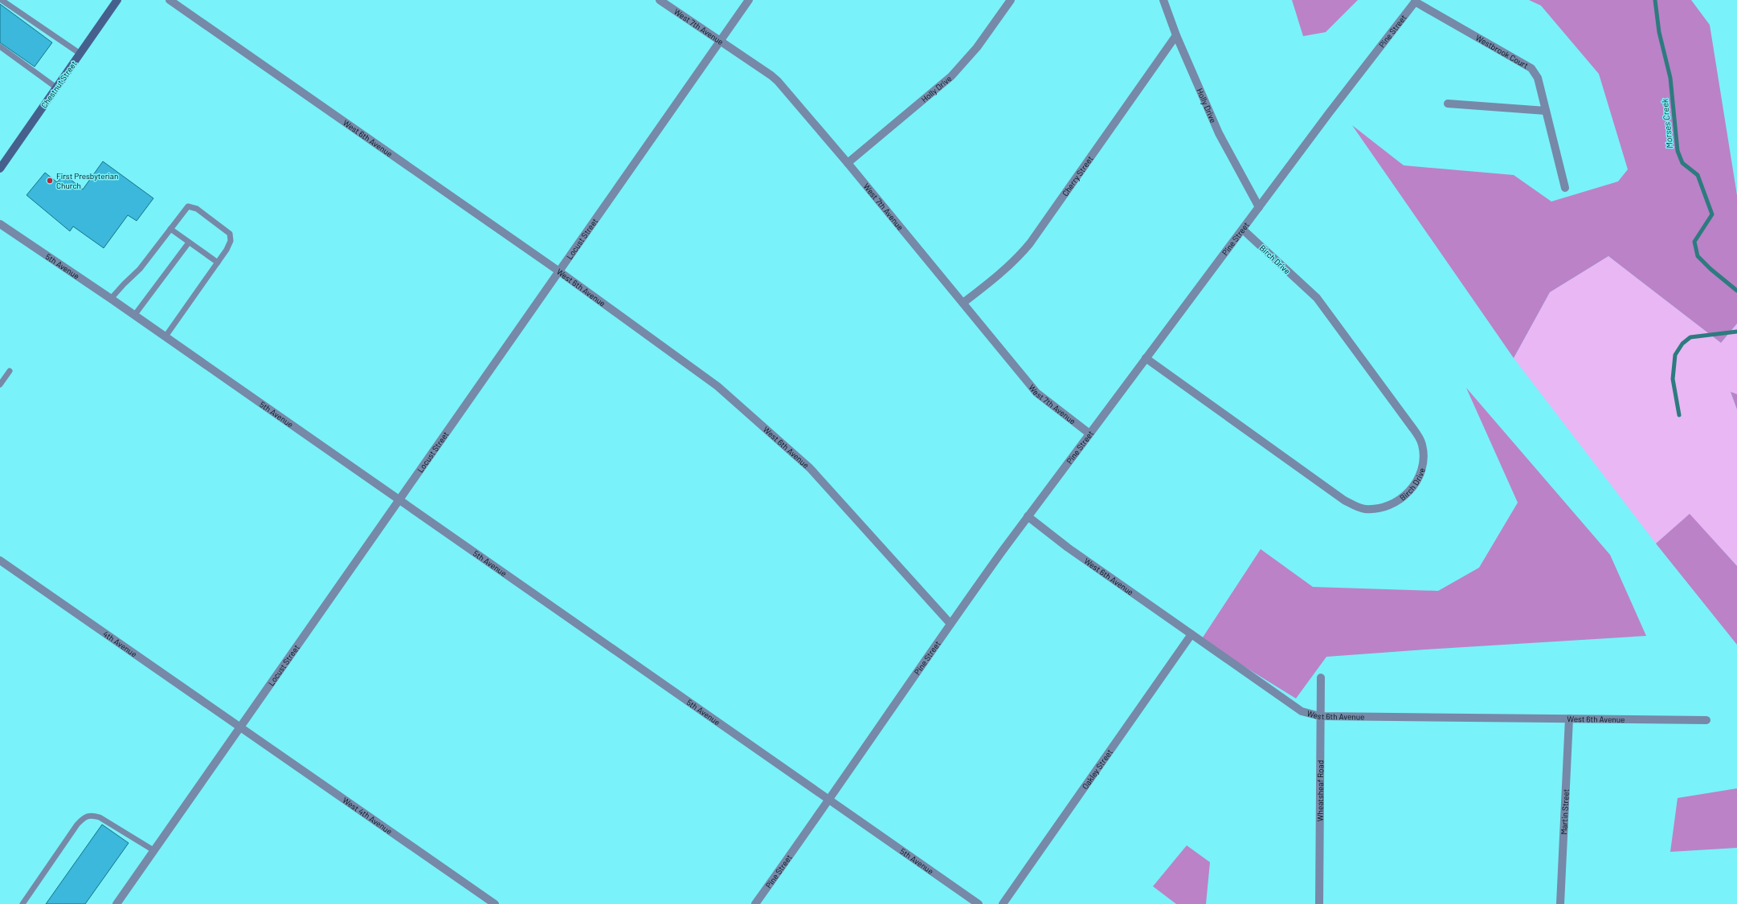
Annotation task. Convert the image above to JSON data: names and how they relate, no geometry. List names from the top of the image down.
{
  "streets": {
    "street": [
      "West 7th Avenue",
      "Pine Street",
      "Westbrook Court",
      "Chestnut Street",
      "Holly Drive",
      "West 6th Avenue",
      "Cherry Street",
      "Locust Street",
      "Birch Drive",
      "5th Avenue",
      "4th Avenue",
      "Oakley Street",
      "Wheatsheaf Road",
      "Martin Street",
      "West 4th Avenue"
    ]
  },
  "crossings": [
    ["West 7th Avenue", "Pine Street"],
    ["West 7th Avenue", "Holly Drive"],
    ["West 7th Avenue", "Cherry Street"],
    ["West 7th Avenue", "Locust Street"],
    ["Pine Street", "Westbrook Court"],
    ["Pine Street", "Holly Drive"],
    ["Pine Street", "West 6th Avenue"],
    ["Pine Street", "Birch Drive"],
    ["Pine Street", "5th Avenue"],
    ["Holly Drive", "Cherry Street"],
    ["West 6th Avenue", "Locust Street"],
    ["West 6th Avenue", "Oakley Street"],
    ["West 6th Avenue", "Wheatsheaf Road"],
    ["West 6th Avenue", "Martin Street"],
    ["Locust Street", "5th Avenue"],
    ["Locust Street", "4th Avenue"],
    ["Locust Street", "West 4th Avenue"],
    ["4th Avenue", "West 4th Avenue"]
  ],
  "water": ["Morses Creek"],
  "places": ["First Presbyterian Church"]
}
